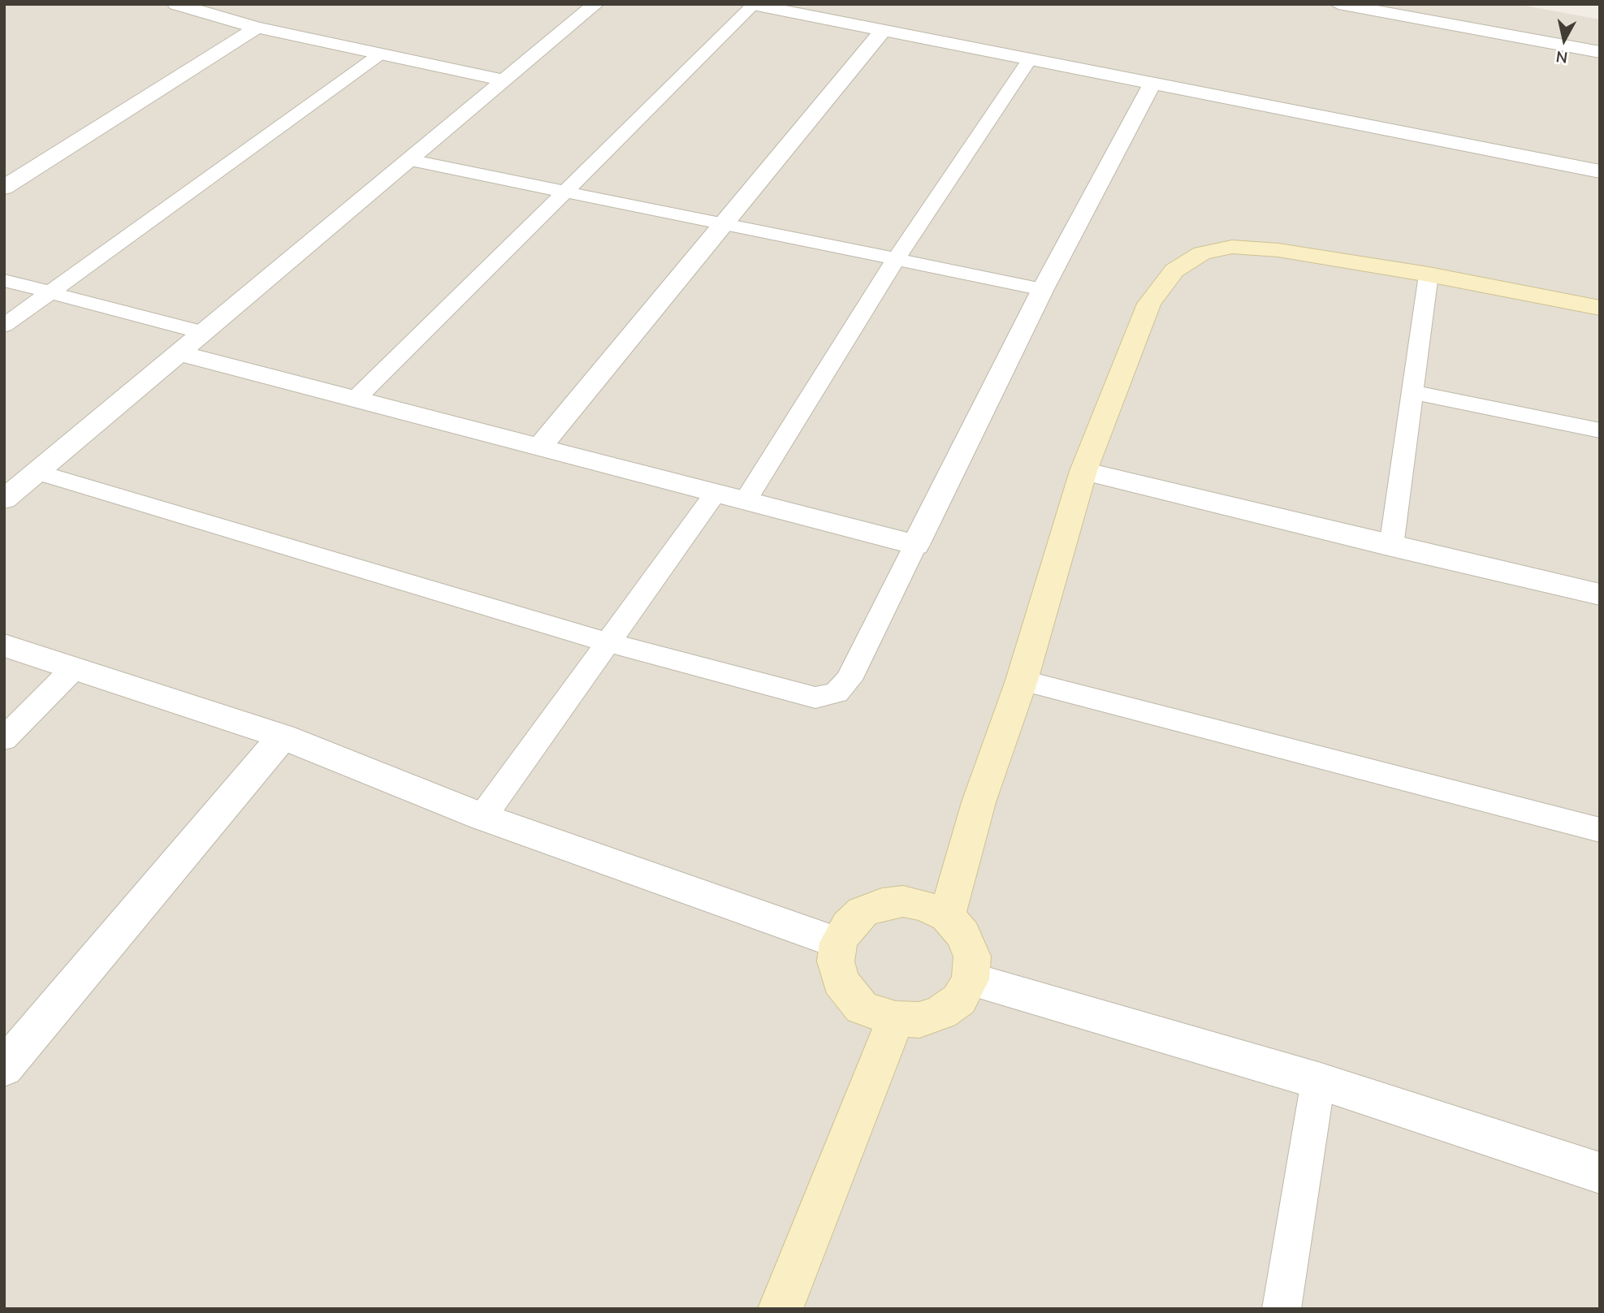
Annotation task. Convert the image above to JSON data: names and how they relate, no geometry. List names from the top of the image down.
{
  "north": "bottom"
}
